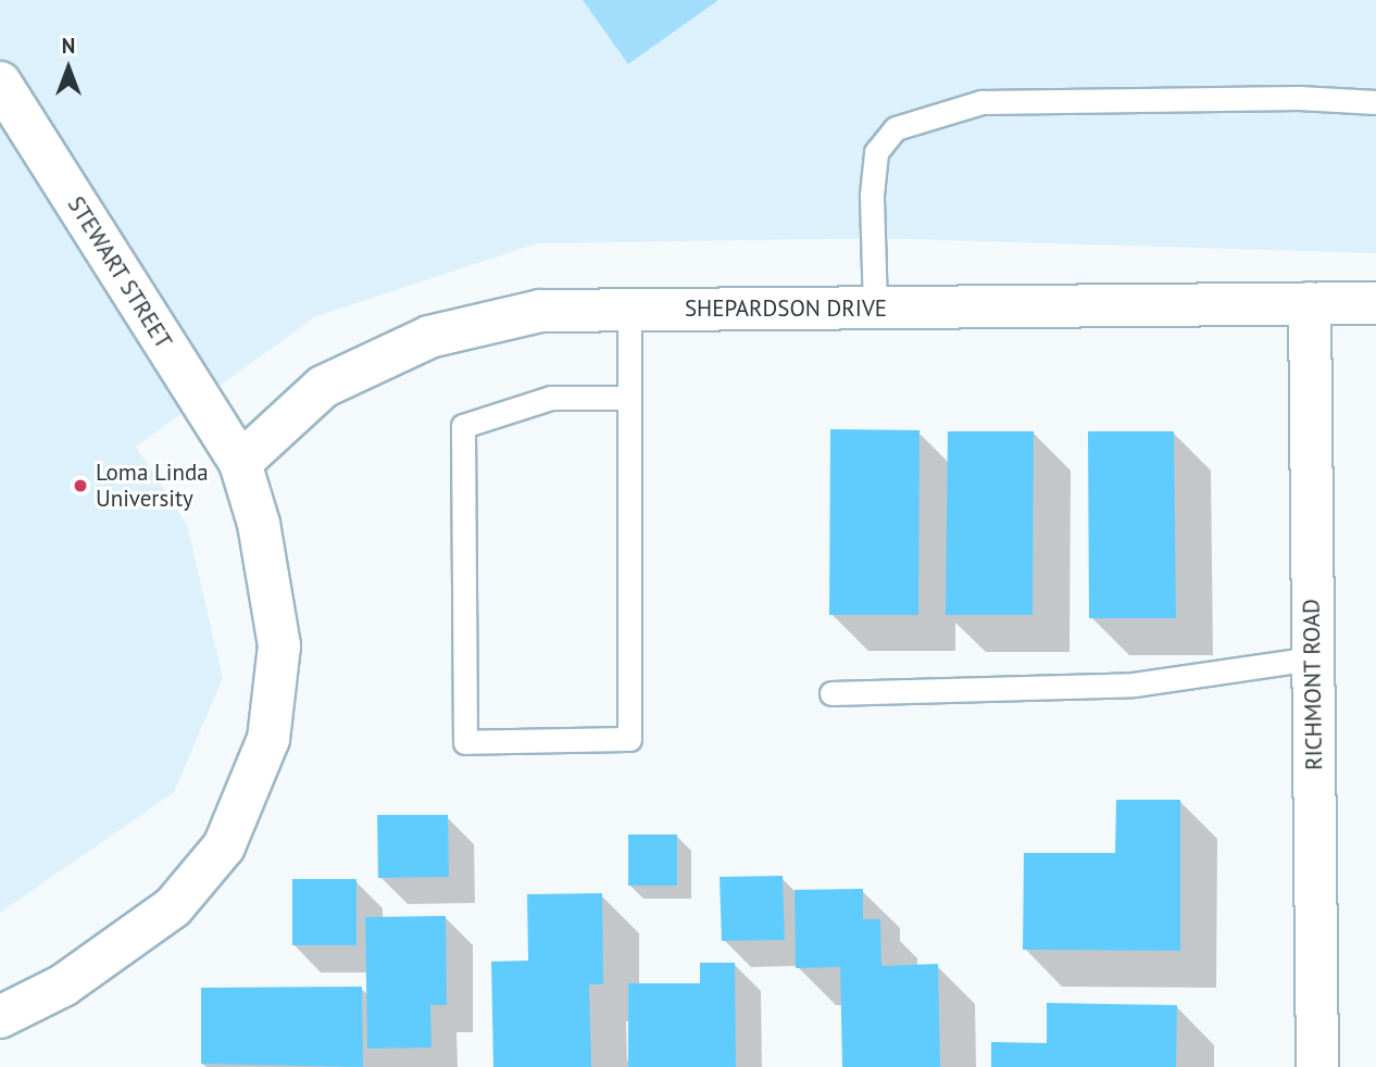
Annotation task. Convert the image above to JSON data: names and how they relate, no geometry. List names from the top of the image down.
{
  "streets": {
    "street": ["STEWART STREET", "SHEPARDSON DRIVE", "RICHMONT ROAD"]
  },
  "crossings": [
    ["STEWART STREET", "SHEPARDSON DRIVE"],
    ["SHEPARDSON DRIVE", "RICHMONT ROAD"]
  ],
  "places": ["Loma Linda University"],
  "north": "top"
}
